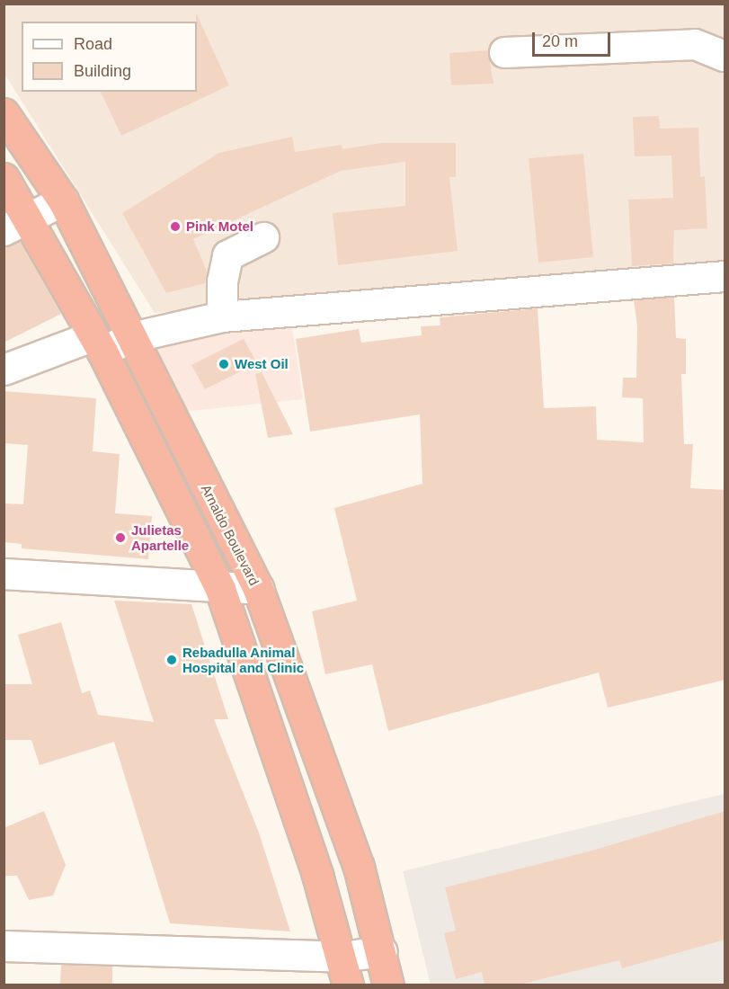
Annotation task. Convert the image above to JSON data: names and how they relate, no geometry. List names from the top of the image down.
{
  "streets": {
    "highway": ["Arnaldo Boulevard"]
  },
  "places": [
    "Pink Motel",
    "West Oil",
    "Julietas Apartelle",
    "Rebadulla Animal Hospital and Clinic"
  ],
  "legend": ["Road", "Building"],
  "scale_bar": "20 m"
}
